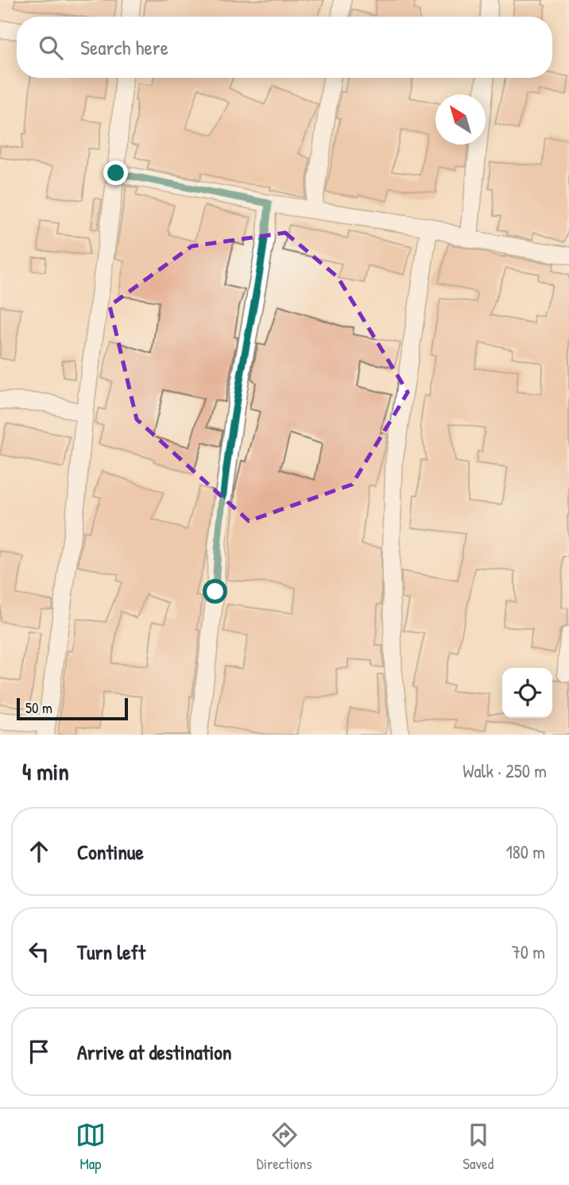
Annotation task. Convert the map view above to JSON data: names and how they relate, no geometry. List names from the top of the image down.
{
  "scale_bar": "50 m",
  "north": "top left",
  "page": {
    "search": "Search here",
    "scale": "50 m",
    "heading": ["4 min", "Walk · 250 m"],
    "list": [
      ["Continue", "180 m"],
      ["Turn left", "70 m"],
      "Arrive at destination"
    ],
    "nav": ["Map", "Directions", "Saved"]
  }
}
